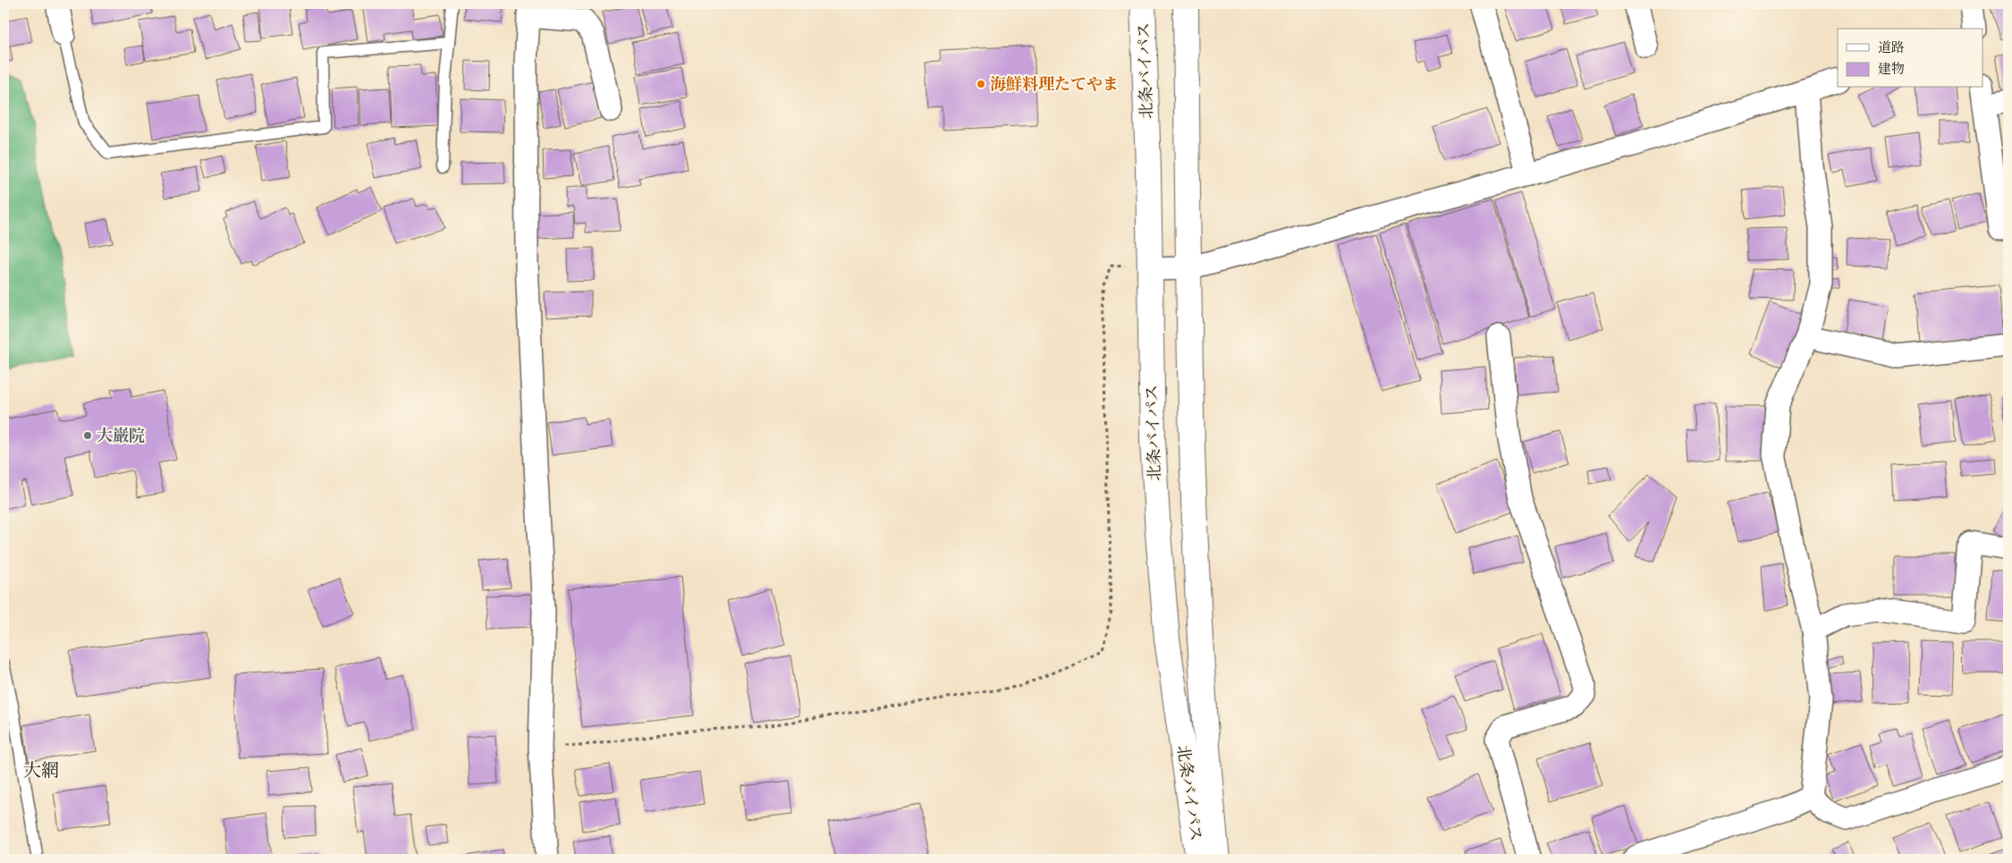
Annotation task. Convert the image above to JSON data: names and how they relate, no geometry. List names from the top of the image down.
{
  "streets": {
    "highway": ["北条バイパス"]
  },
  "districts": ["大網"],
  "places": ["海鮮料理たてやま", "大巌院"],
  "legend": ["道路", "建物"]
}
